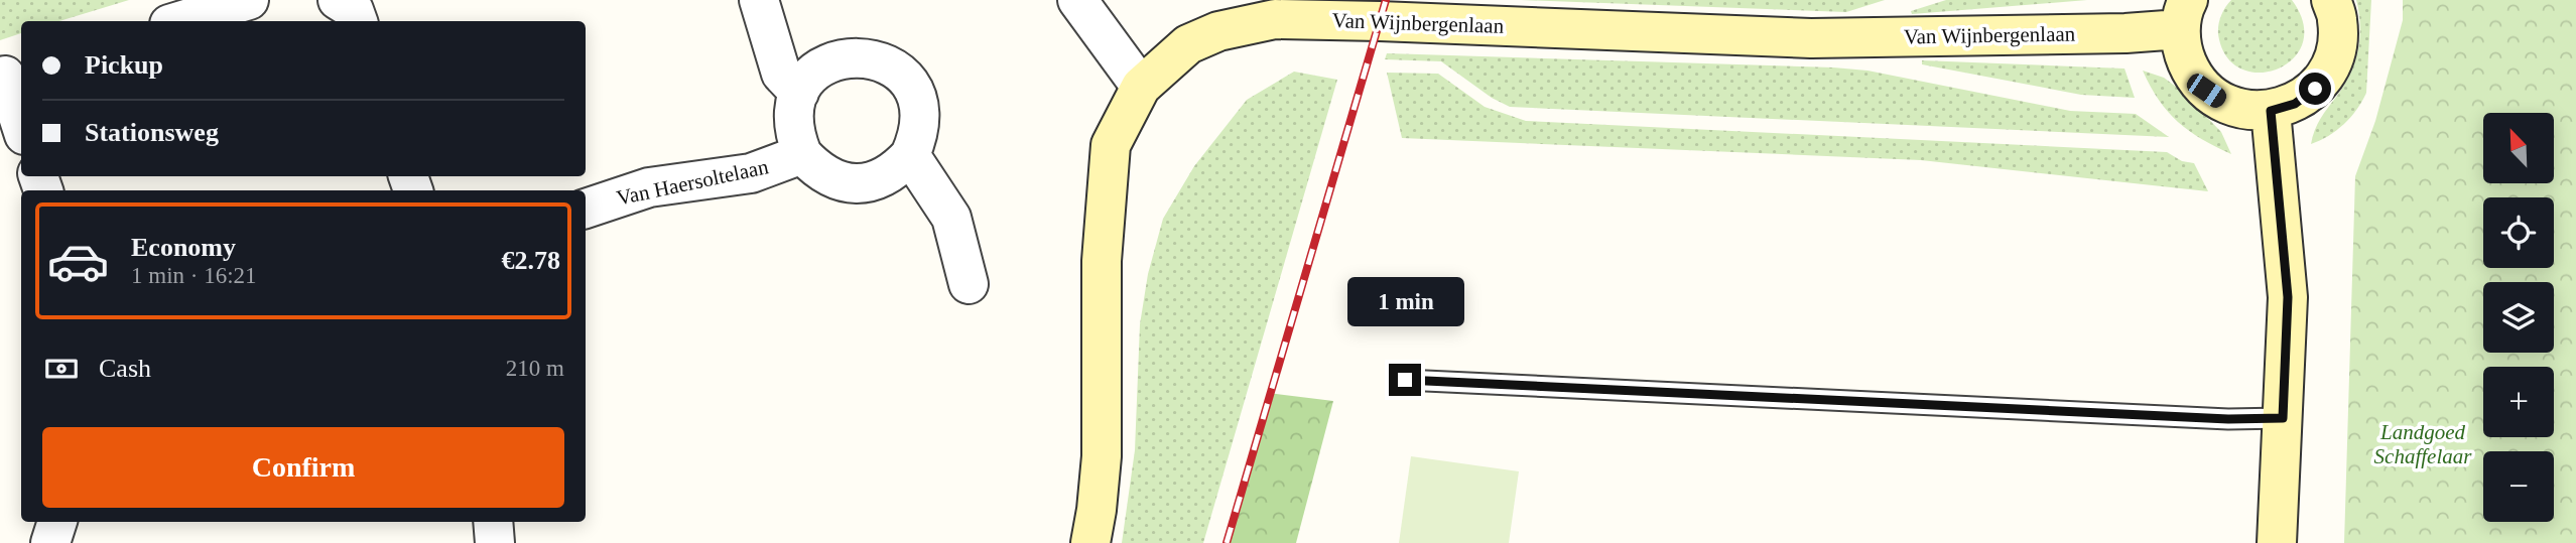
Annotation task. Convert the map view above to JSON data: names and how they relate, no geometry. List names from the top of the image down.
{
  "streets": {
    "street": ["Van Wijnbergenlaan", "Van Haersoltelaan"]
  },
  "parks": ["Landgoed Schaffelaar"],
  "north": "top left",
  "page": {
    "banner": ["Pickup", "Stationsweg"],
    "map_buttons": ["+", "−"],
    "list": [
      {
        "name": "Economy",
        "note": "1 min · 16:21",
        "value": "€2.78"
      }
    ],
    "bubble": "1 min",
    "pay": ["Cash", "210 m"],
    "buttons": "Confirm"
  }
}
